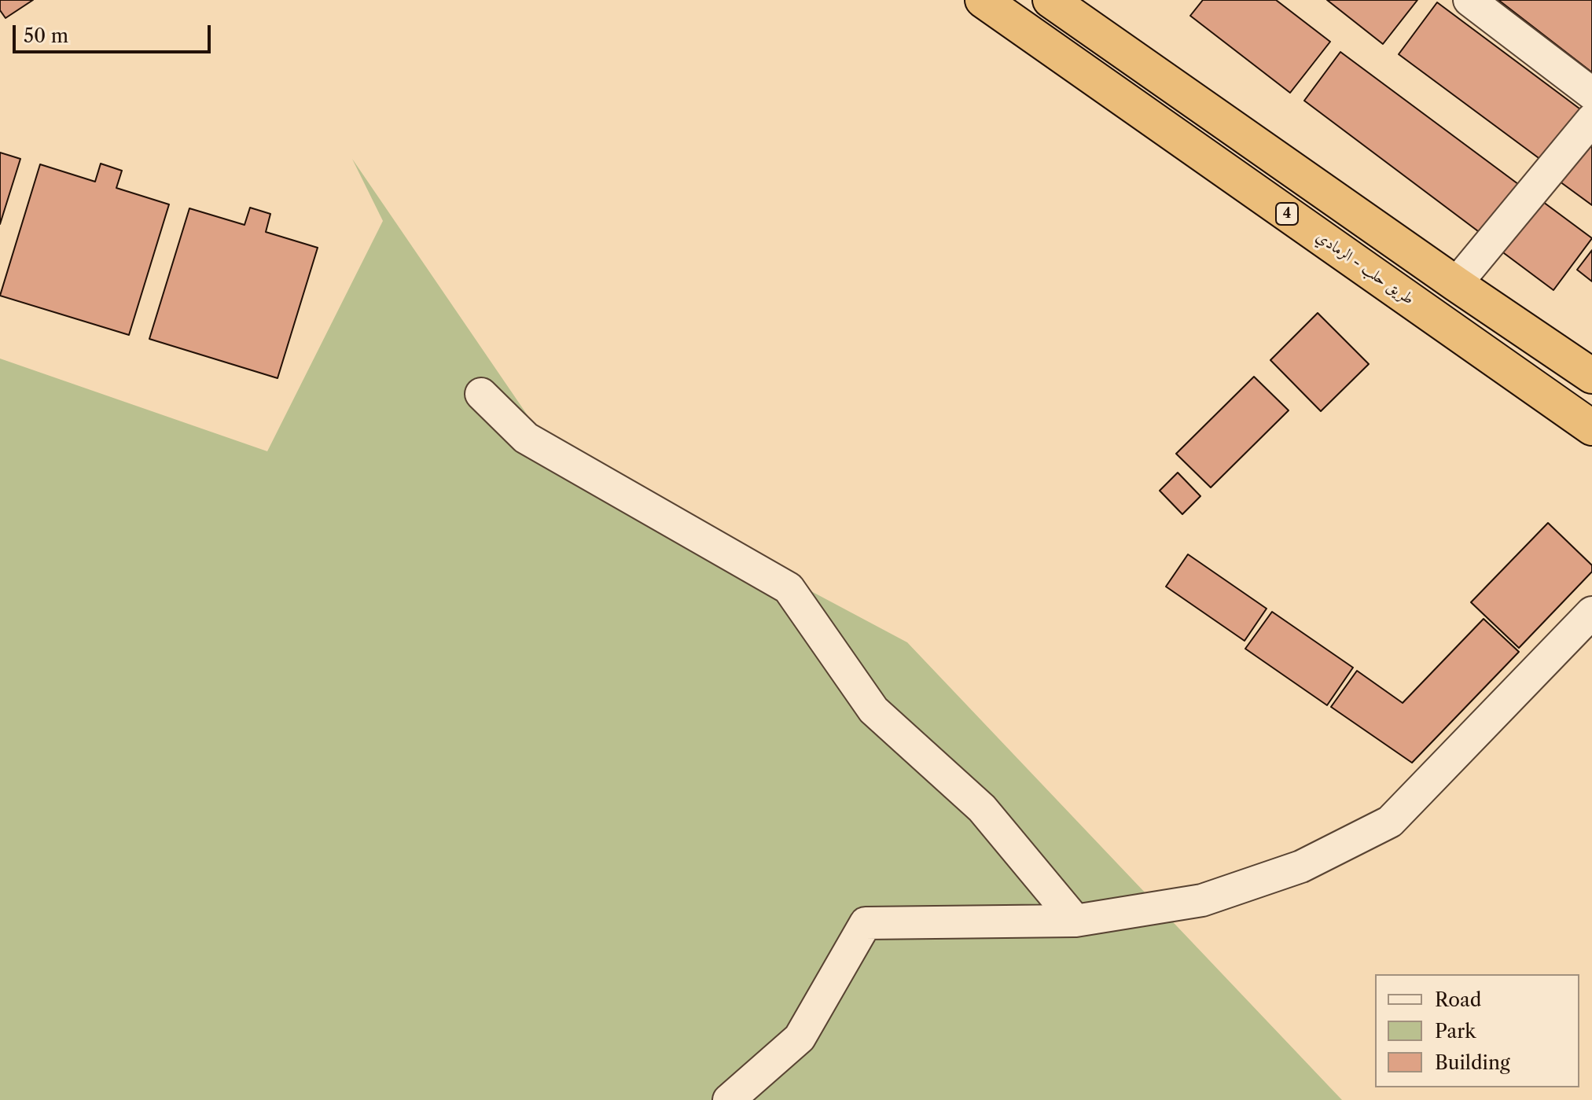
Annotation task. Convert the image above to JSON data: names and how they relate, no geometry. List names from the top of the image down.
{
  "streets": {
    "highway": ["4", "طريق حلب - الرمادي"]
  },
  "legend": ["Road", "Park", "Building"],
  "scale_bar": "50 m"
}
